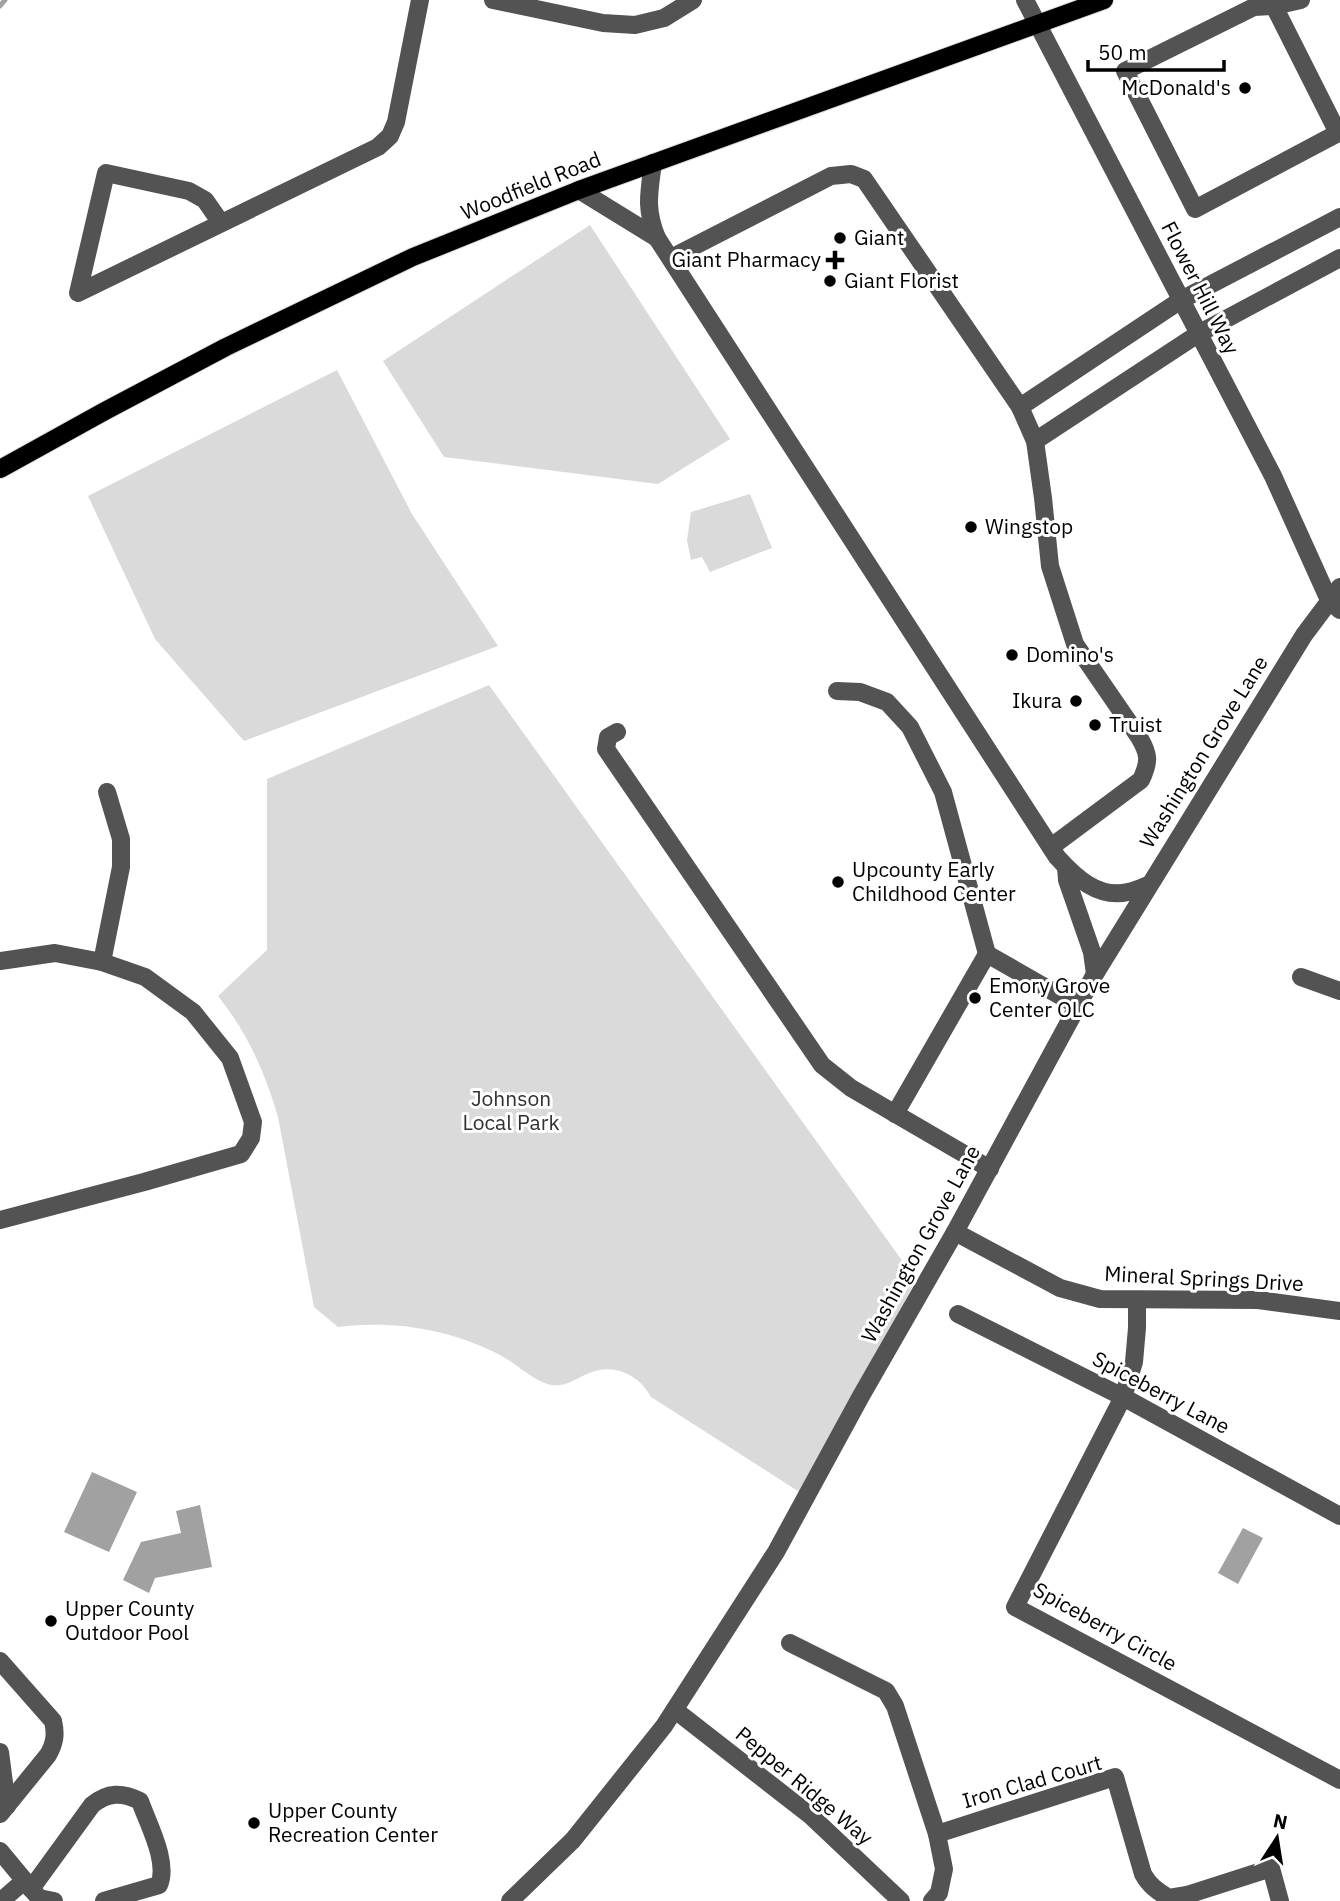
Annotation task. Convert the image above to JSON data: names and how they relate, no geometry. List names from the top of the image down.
{
  "streets": {
    "main road": ["Woodfield Road"],
    "street": [
      "Flower Hill Way",
      "Washington Grove Lane",
      "Mineral Springs Drive",
      "Spiceberry Lane",
      "Spiceberry Circle",
      "Iron Clad Court",
      "Pepper Ridge Way"
    ]
  },
  "crossings": [
    ["Woodfield Road", "Flower Hill Way"],
    ["Flower Hill Way", "Washington Grove Lane"],
    ["Washington Grove Lane", "Mineral Springs Drive"],
    ["Washington Grove Lane", "Pepper Ridge Way"],
    ["Spiceberry Lane", "Spiceberry Circle"]
  ],
  "parks": ["Johnson Local Park"],
  "places": {
    "other": [
      "McDonald's",
      "Giant",
      "Giant Florist",
      "Wingstop",
      "Domino's",
      "Ikura",
      "Truist",
      "Upcounty Early Childhood Center",
      "Emory Grove Center OLC",
      "Upper County Outdoor Pool",
      "Upper County Recreation Center"
    ],
    "health": ["Giant Pharmacy"]
  },
  "scale_bar": "50 m",
  "north": "top"
}
